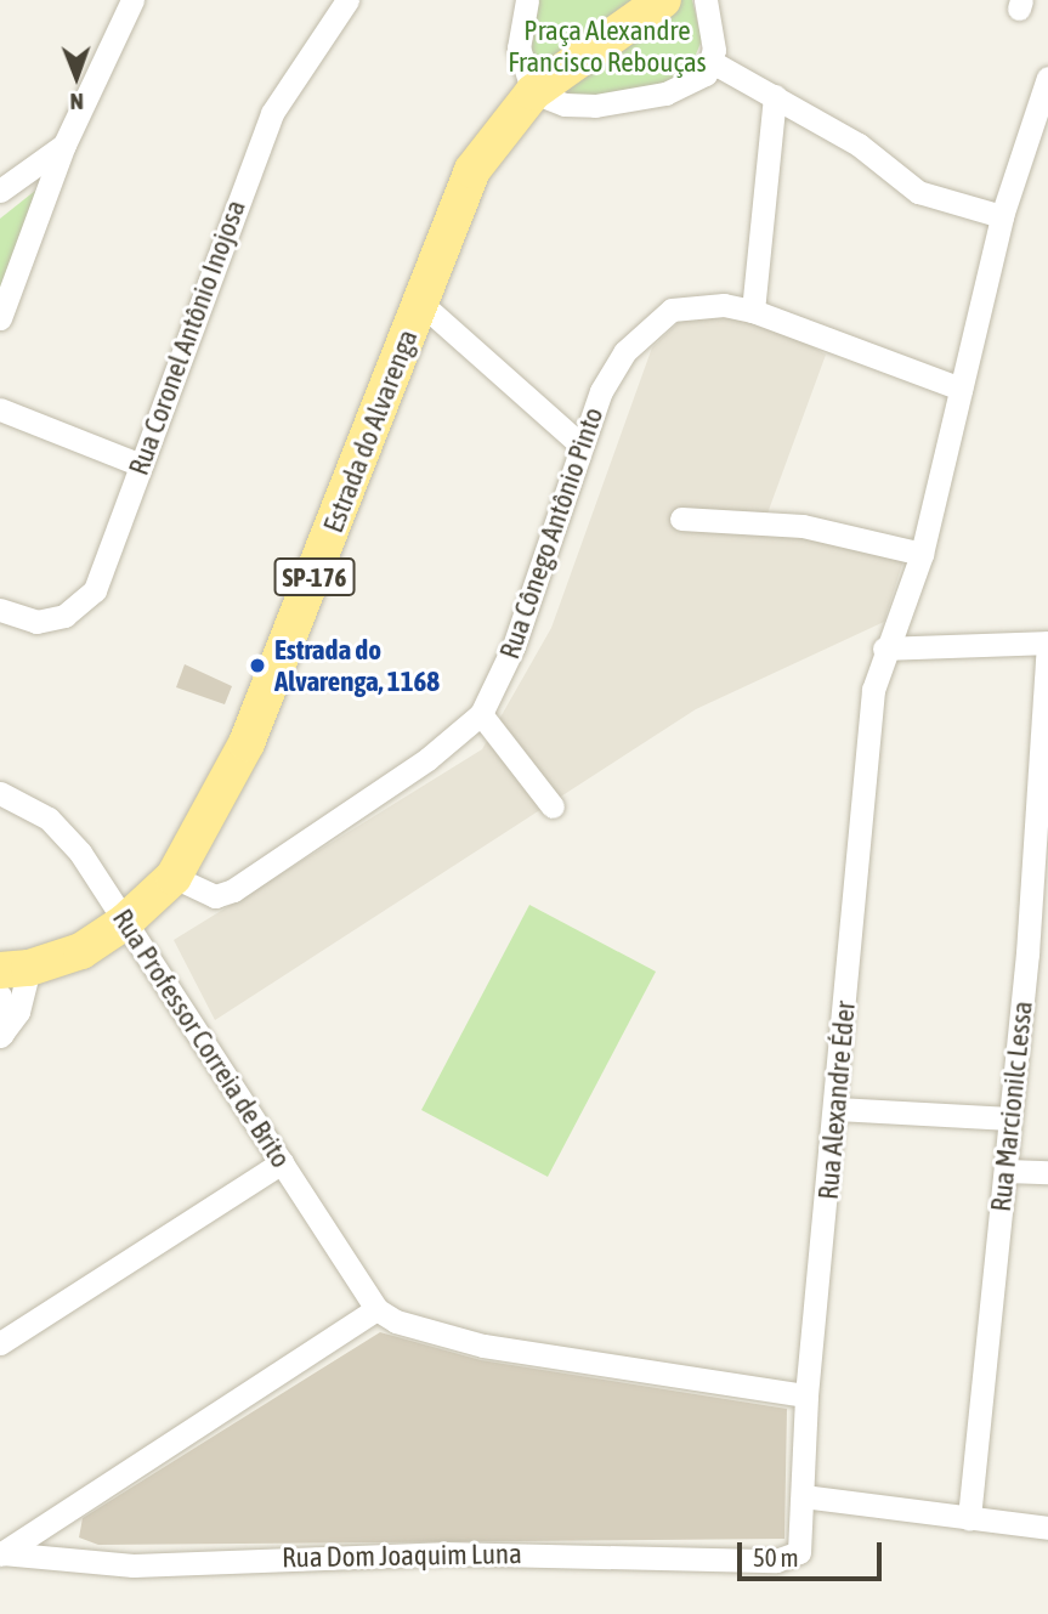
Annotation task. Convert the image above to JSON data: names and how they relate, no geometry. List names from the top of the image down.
{
  "streets": {
    "main road": ["Estrada do Alvarenga", "SP-176"],
    "street": [
      "Rua Coronel Antônio Inojosa",
      "Rua Cônego Antônio Pinto",
      "Rua Professor Correia de Brito",
      "Rua Alexandre Éder",
      "Rua Marcionilc Lessa",
      "Rua Dom Joaquim Luna"
    ]
  },
  "crossings": [
    ["Estrada do Alvarenga", "Rua Cônego Antônio Pinto"],
    ["Estrada do Alvarenga", "Rua Professor Correia de Brito"],
    ["Rua Cônego Antônio Pinto", "Rua Alexandre Éder"],
    ["Rua Alexandre Éder", "Rua Dom Joaquim Luna"]
  ],
  "parks": ["Praça Alexandre Francisco Rebouças"],
  "places": ["Estrada do Alvarenga, 1168"],
  "scale_bar": "50 m",
  "north": "bottom"
}
